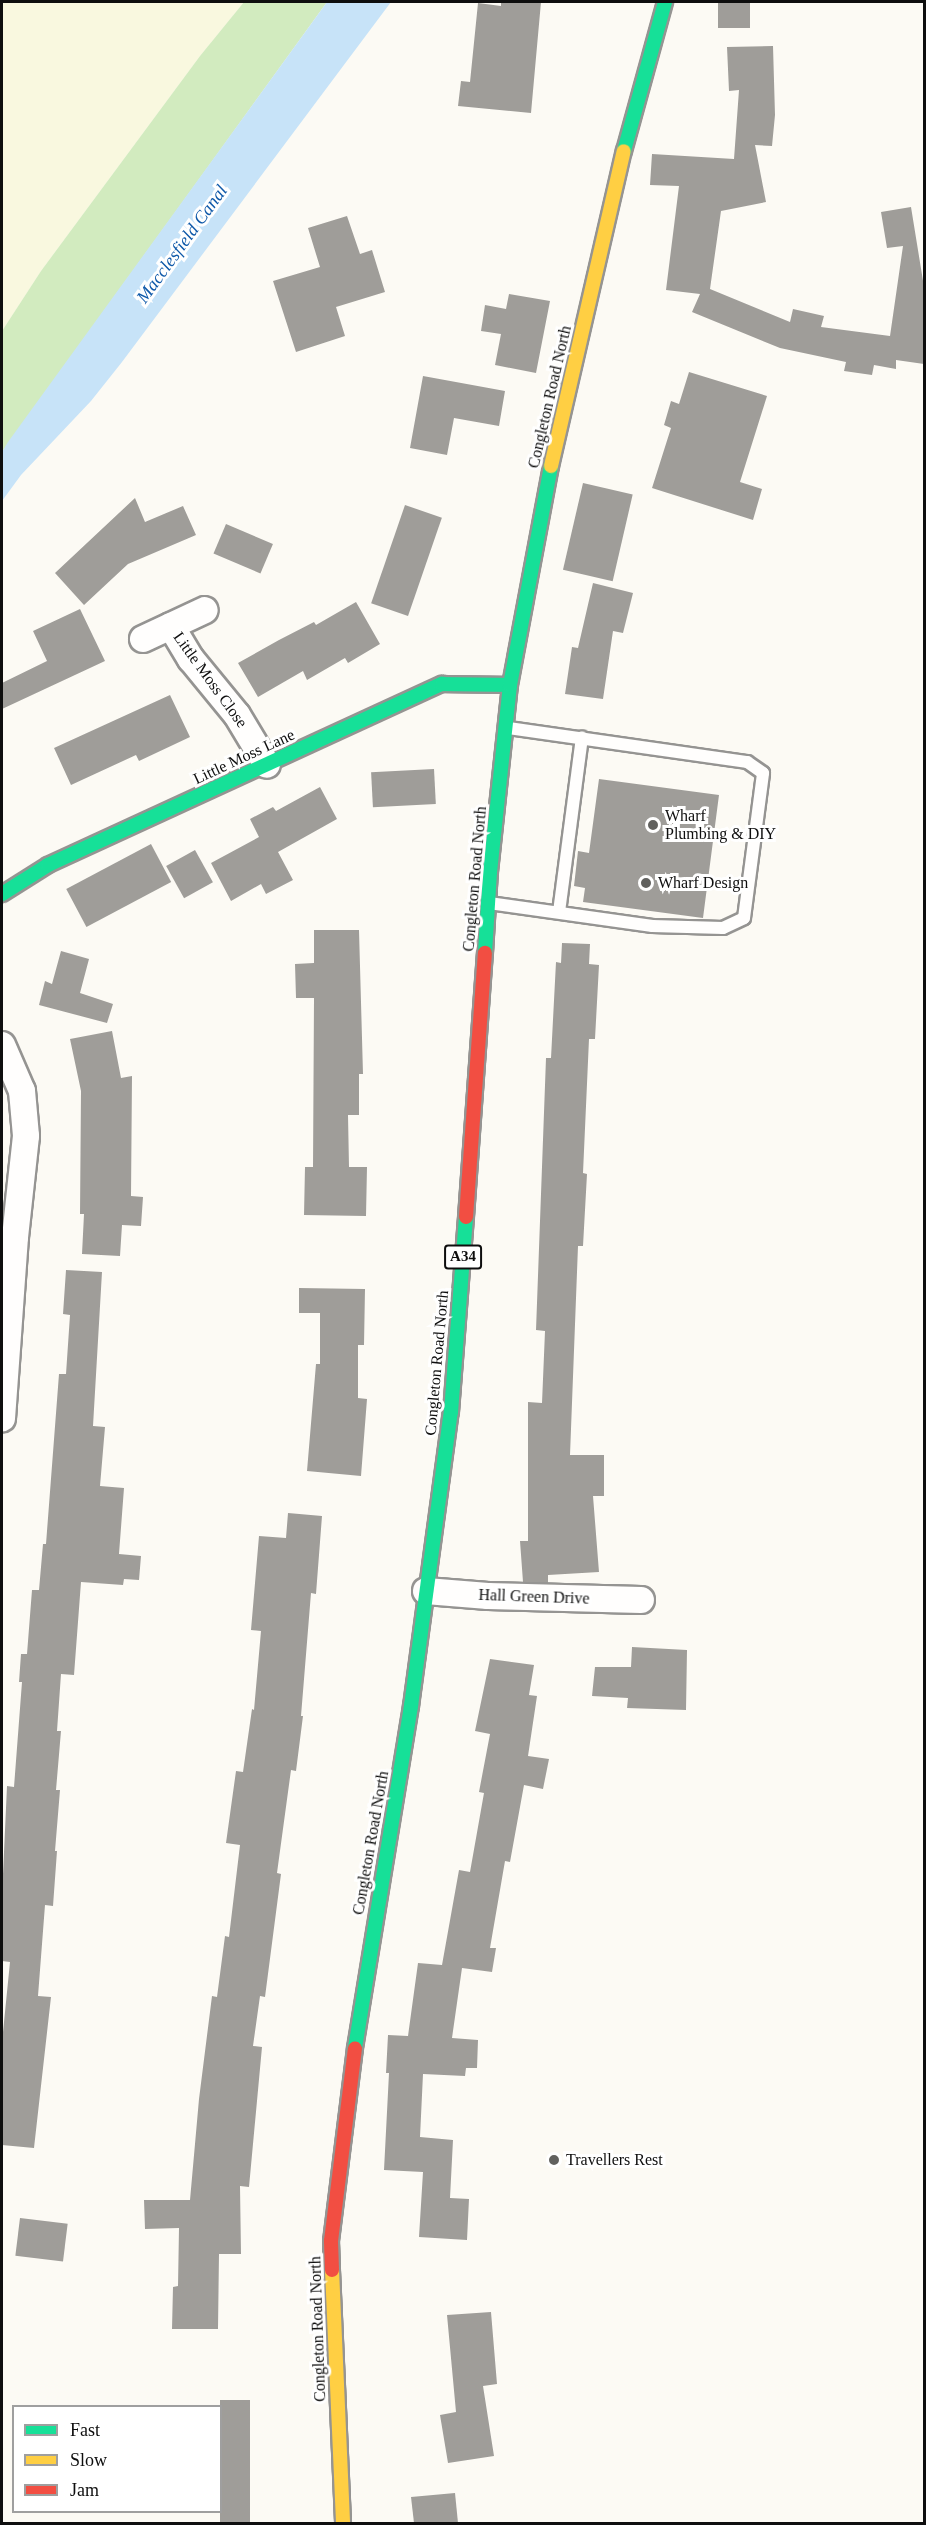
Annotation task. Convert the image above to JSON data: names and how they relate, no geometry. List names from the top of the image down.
{
  "streets": {
    "main road": ["Congleton Road North", "Little Moss Lane", "A34"],
    "street": ["Little Moss Close", "Hall Green Drive"]
  },
  "crossings": [
    ["Congleton Road North", "Little Moss Lane"],
    ["Congleton Road North", "Hall Green Drive"],
    ["Little Moss Close", "Little Moss Lane"]
  ],
  "water": ["Macclesfield Canal"],
  "places": ["Wharf Plumbing & DIY", "Wharf Design", "Travellers Rest"],
  "legend": ["Fast", "Slow", "Jam"]
}
